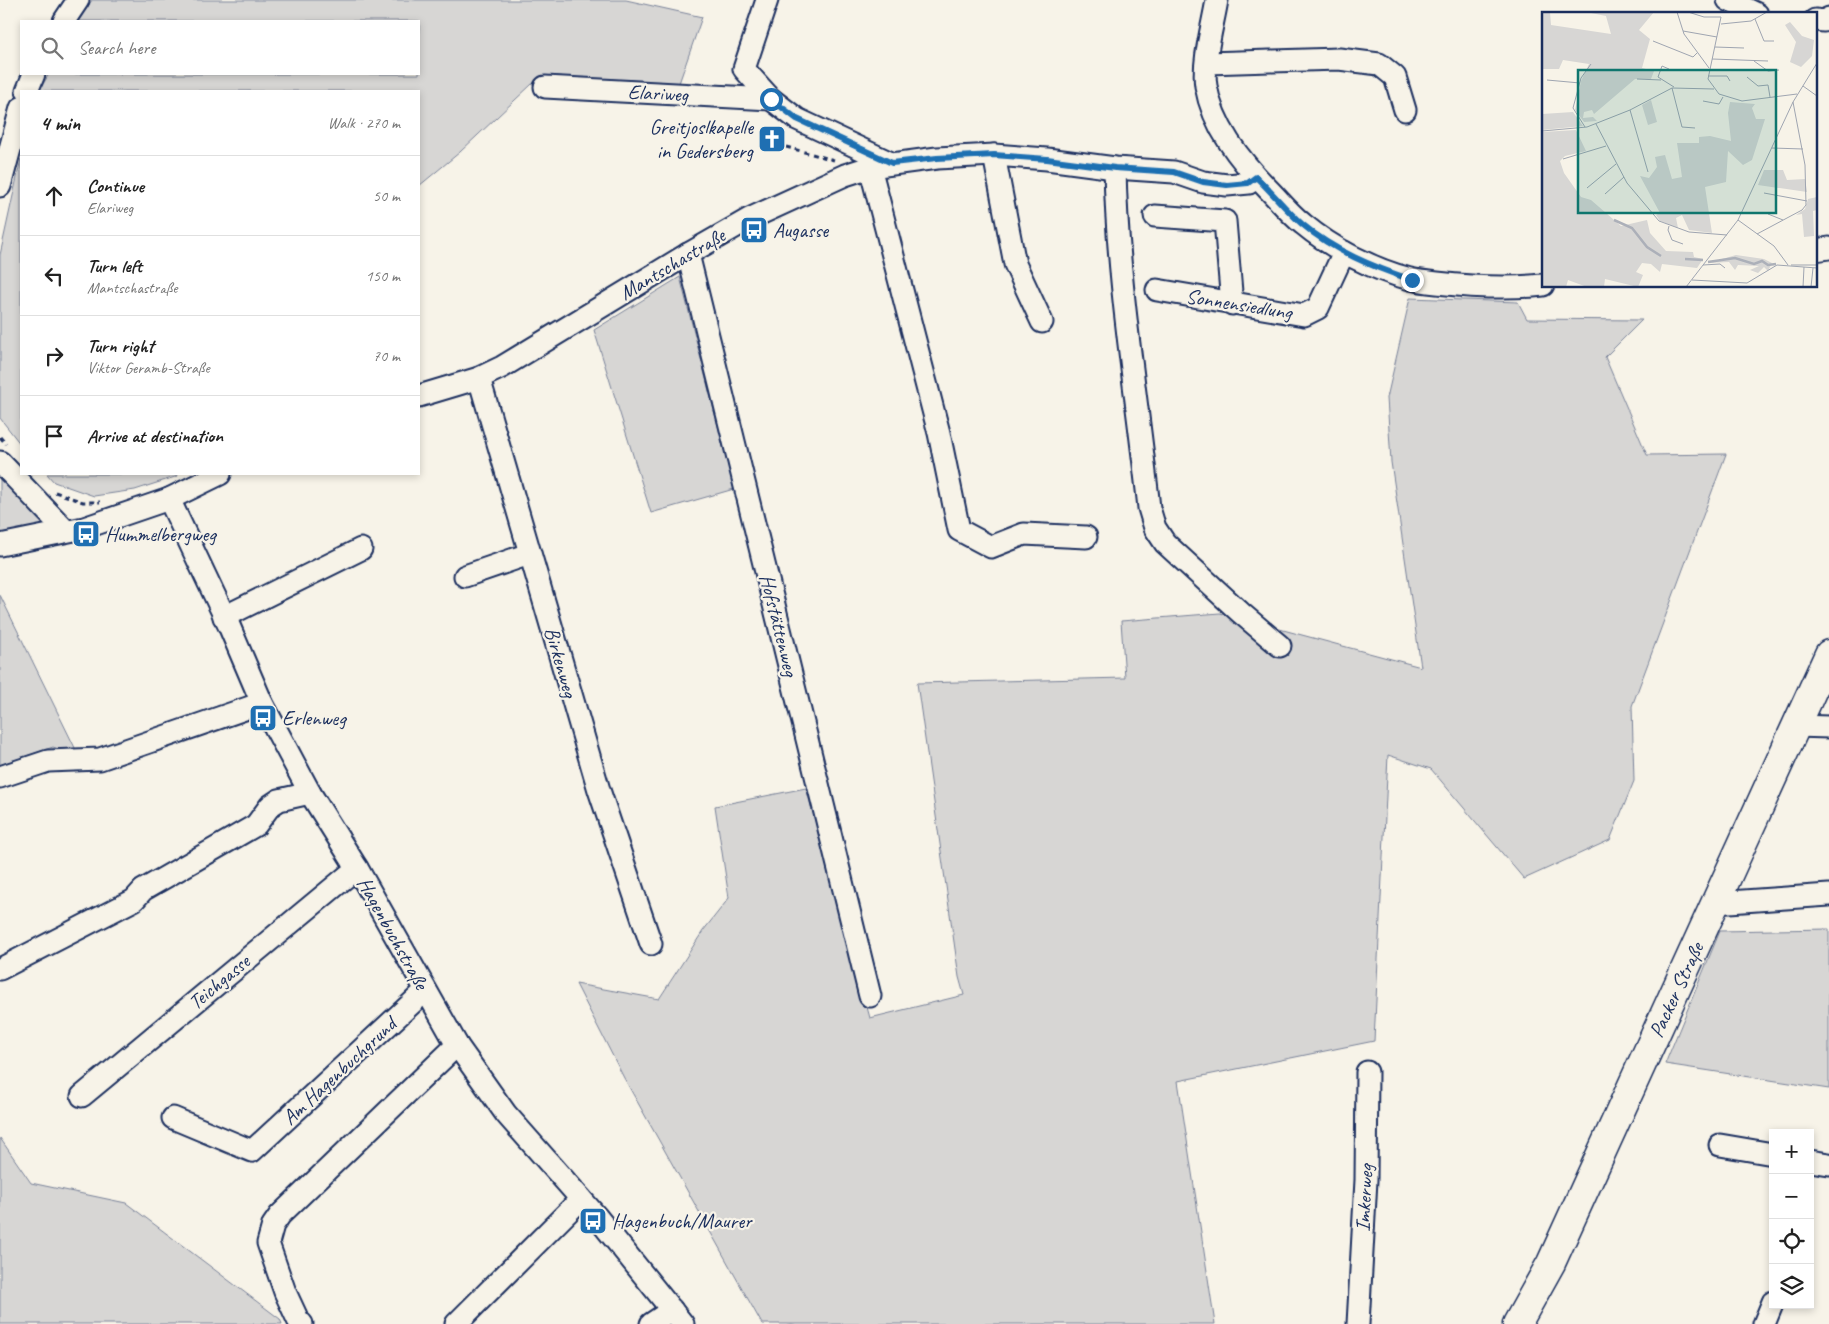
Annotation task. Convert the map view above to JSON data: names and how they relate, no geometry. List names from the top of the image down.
{
  "streets": {
    "main road": ["Packer Straße"],
    "street": [
      "Elariweg",
      "Mantschastraße",
      "Sonnensiedlung",
      "Hofstättenweg",
      "Birkenweg",
      "Hagenbuchstraße",
      "Teichgasse",
      "Am Hagenbuchgrund",
      "Imkerweg"
    ]
  },
  "crossings": [
    ["Mantschastraße", "Hofstättenweg"],
    ["Mantschastraße", "Birkenweg"],
    ["Hagenbuchstraße", "Teichgasse"],
    ["Hagenbuchstraße", "Am Hagenbuchgrund"]
  ],
  "places": {
    "church": ["Greitjoslkapelle in Gedersberg"],
    "bus stop": [
      "Augasse",
      "Hummelbergweg",
      "Erlenweg",
      "Hagenbuch/Maurer"
    ]
  },
  "page": {
    "search": "Search here",
    "heading": ["4 min", "Walk · 270 m"],
    "list": [
      ["Continue", "Elariweg", "50 m"],
      ["Turn left", "Mantschastraße", "150 m"],
      ["Turn right", "Viktor Geramb-Straße", "70 m"],
      "Arrive at destination"
    ],
    "map_buttons": ["+", "−"]
  }
}
